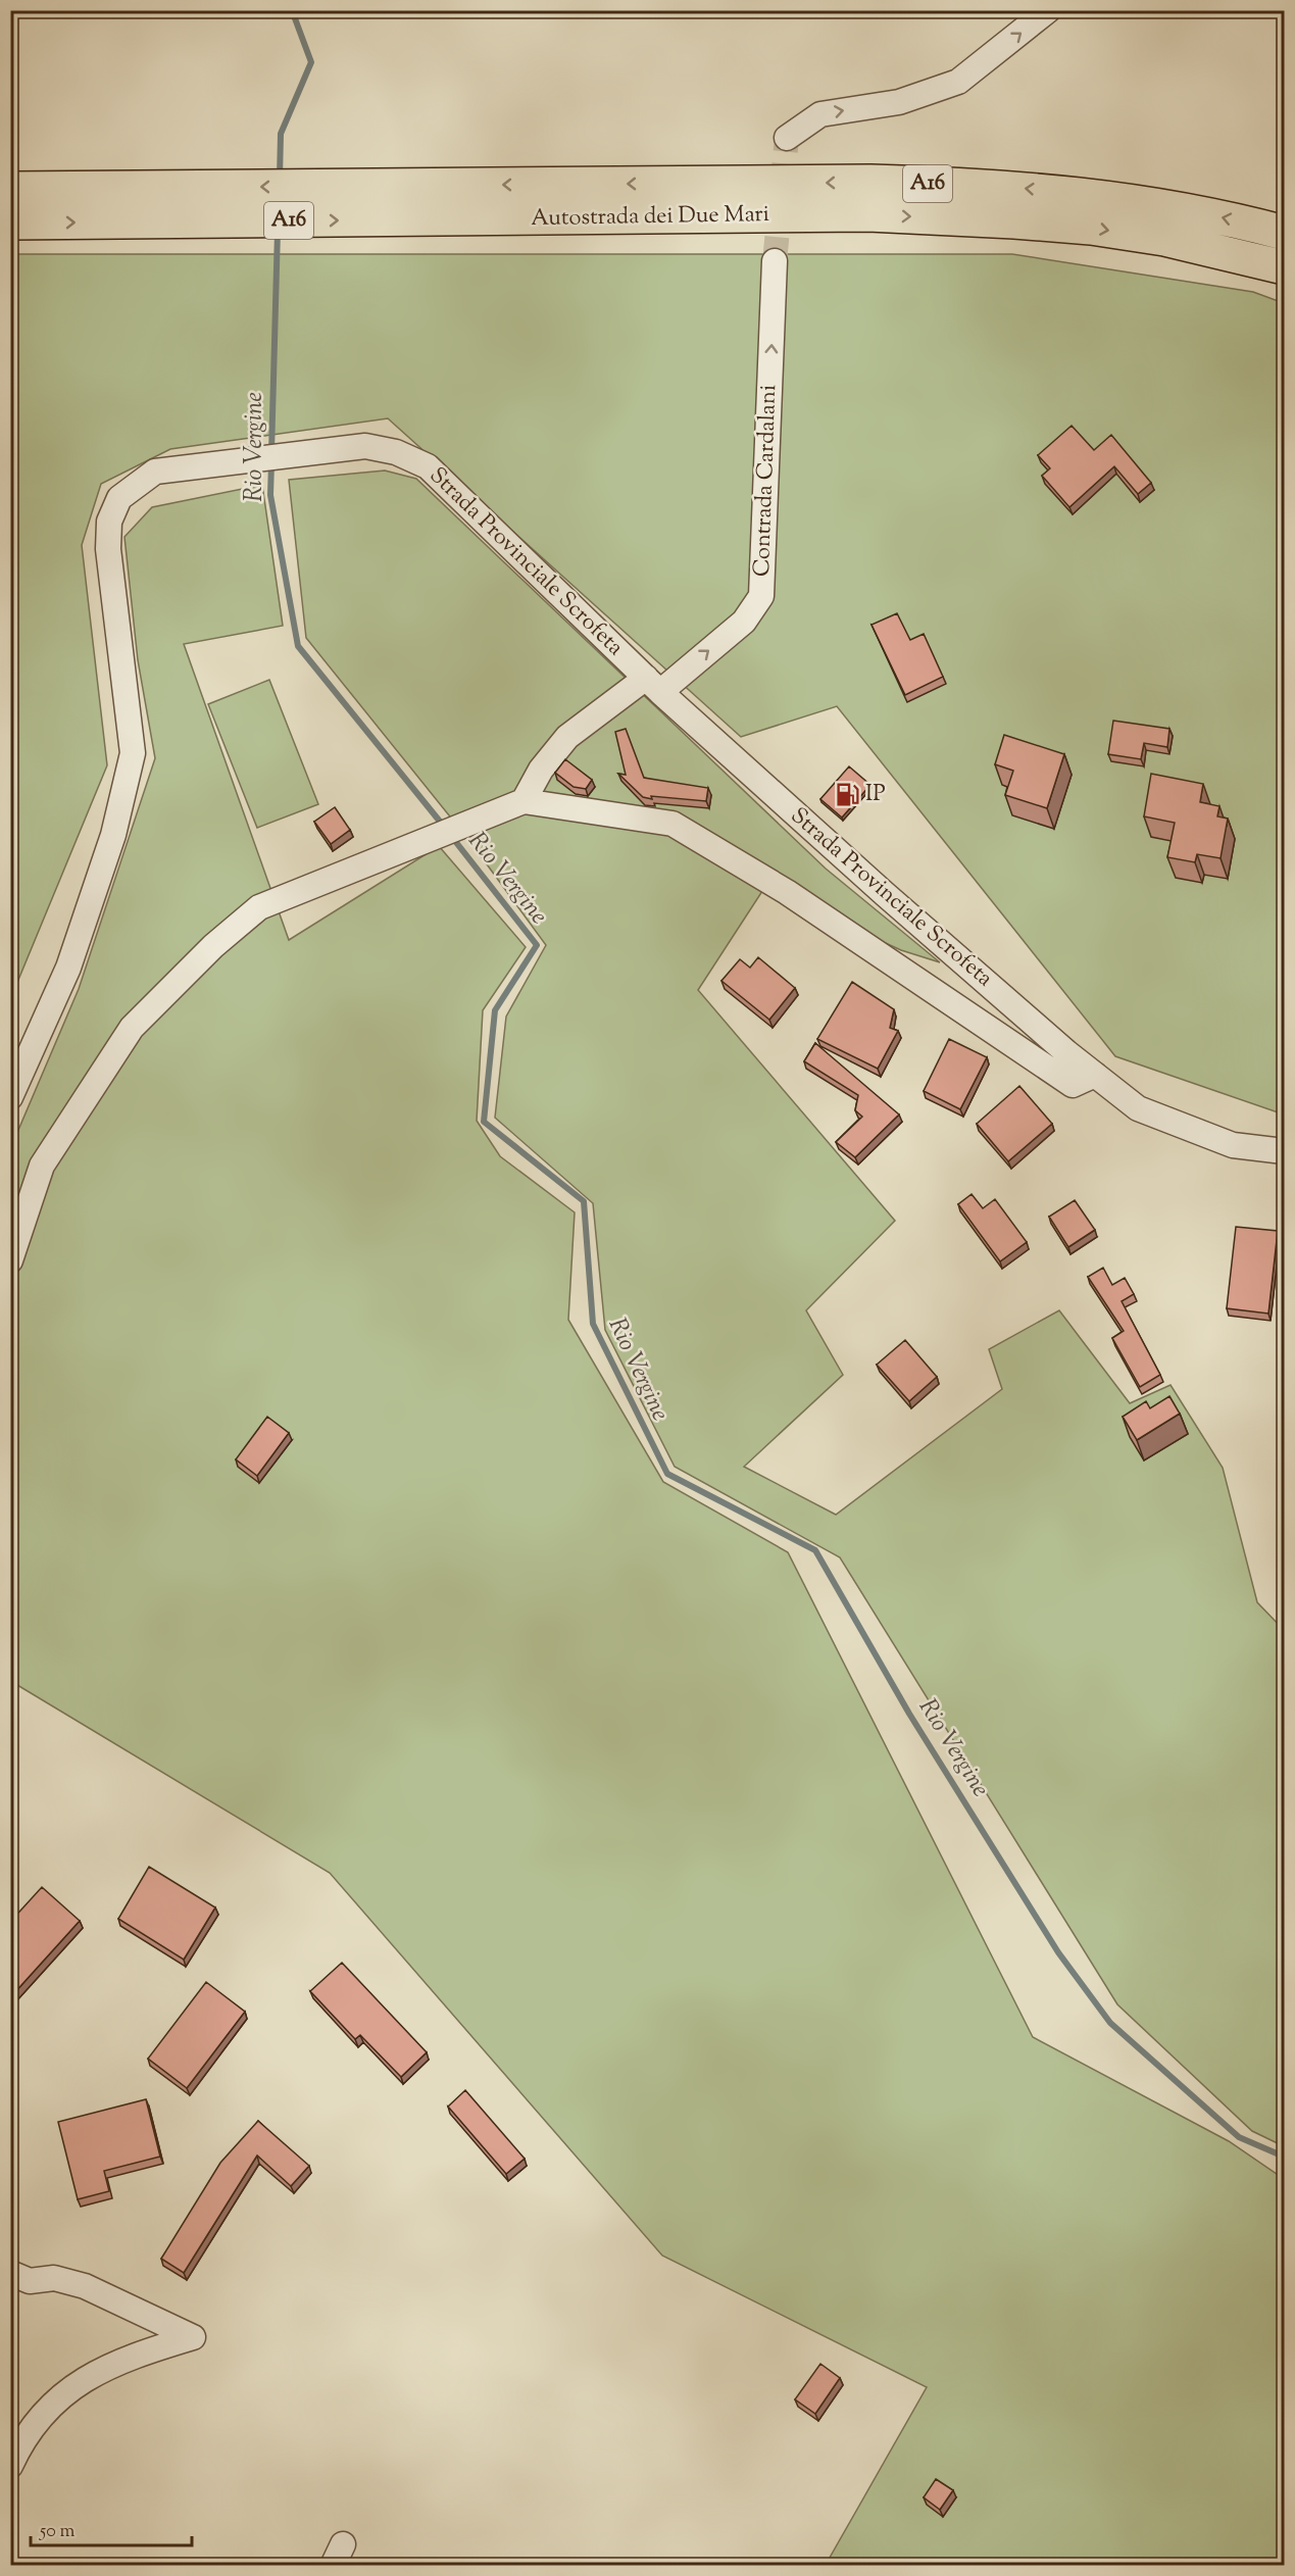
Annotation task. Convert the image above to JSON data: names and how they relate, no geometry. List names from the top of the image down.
{
  "streets": {
    "highway": ["A16", "Autostrada dei Due Mari"],
    "street": ["Contrada Cardalani", "Strada Provinciale Scrofeta"]
  },
  "crossings": [
    ["Contrada Cardalani", "Strada Provinciale Scrofeta"]
  ],
  "one_way": ["Contrada Cardalani"],
  "water": ["Rio Vergine"],
  "places": {
    "fuel station": ["IP"]
  },
  "scale_bar": "50 m"
}
